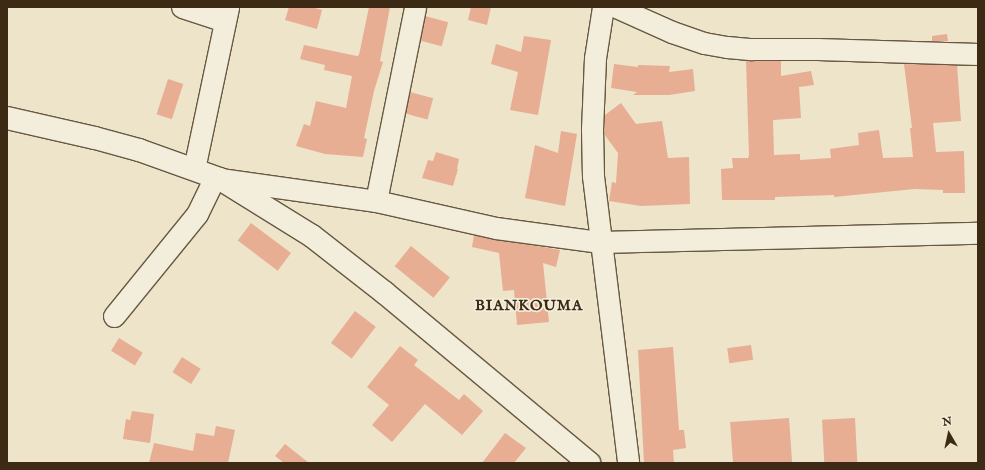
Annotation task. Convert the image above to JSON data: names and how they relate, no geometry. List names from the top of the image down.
{
  "districts": ["BIANKOUMA"],
  "north": "top"
}
